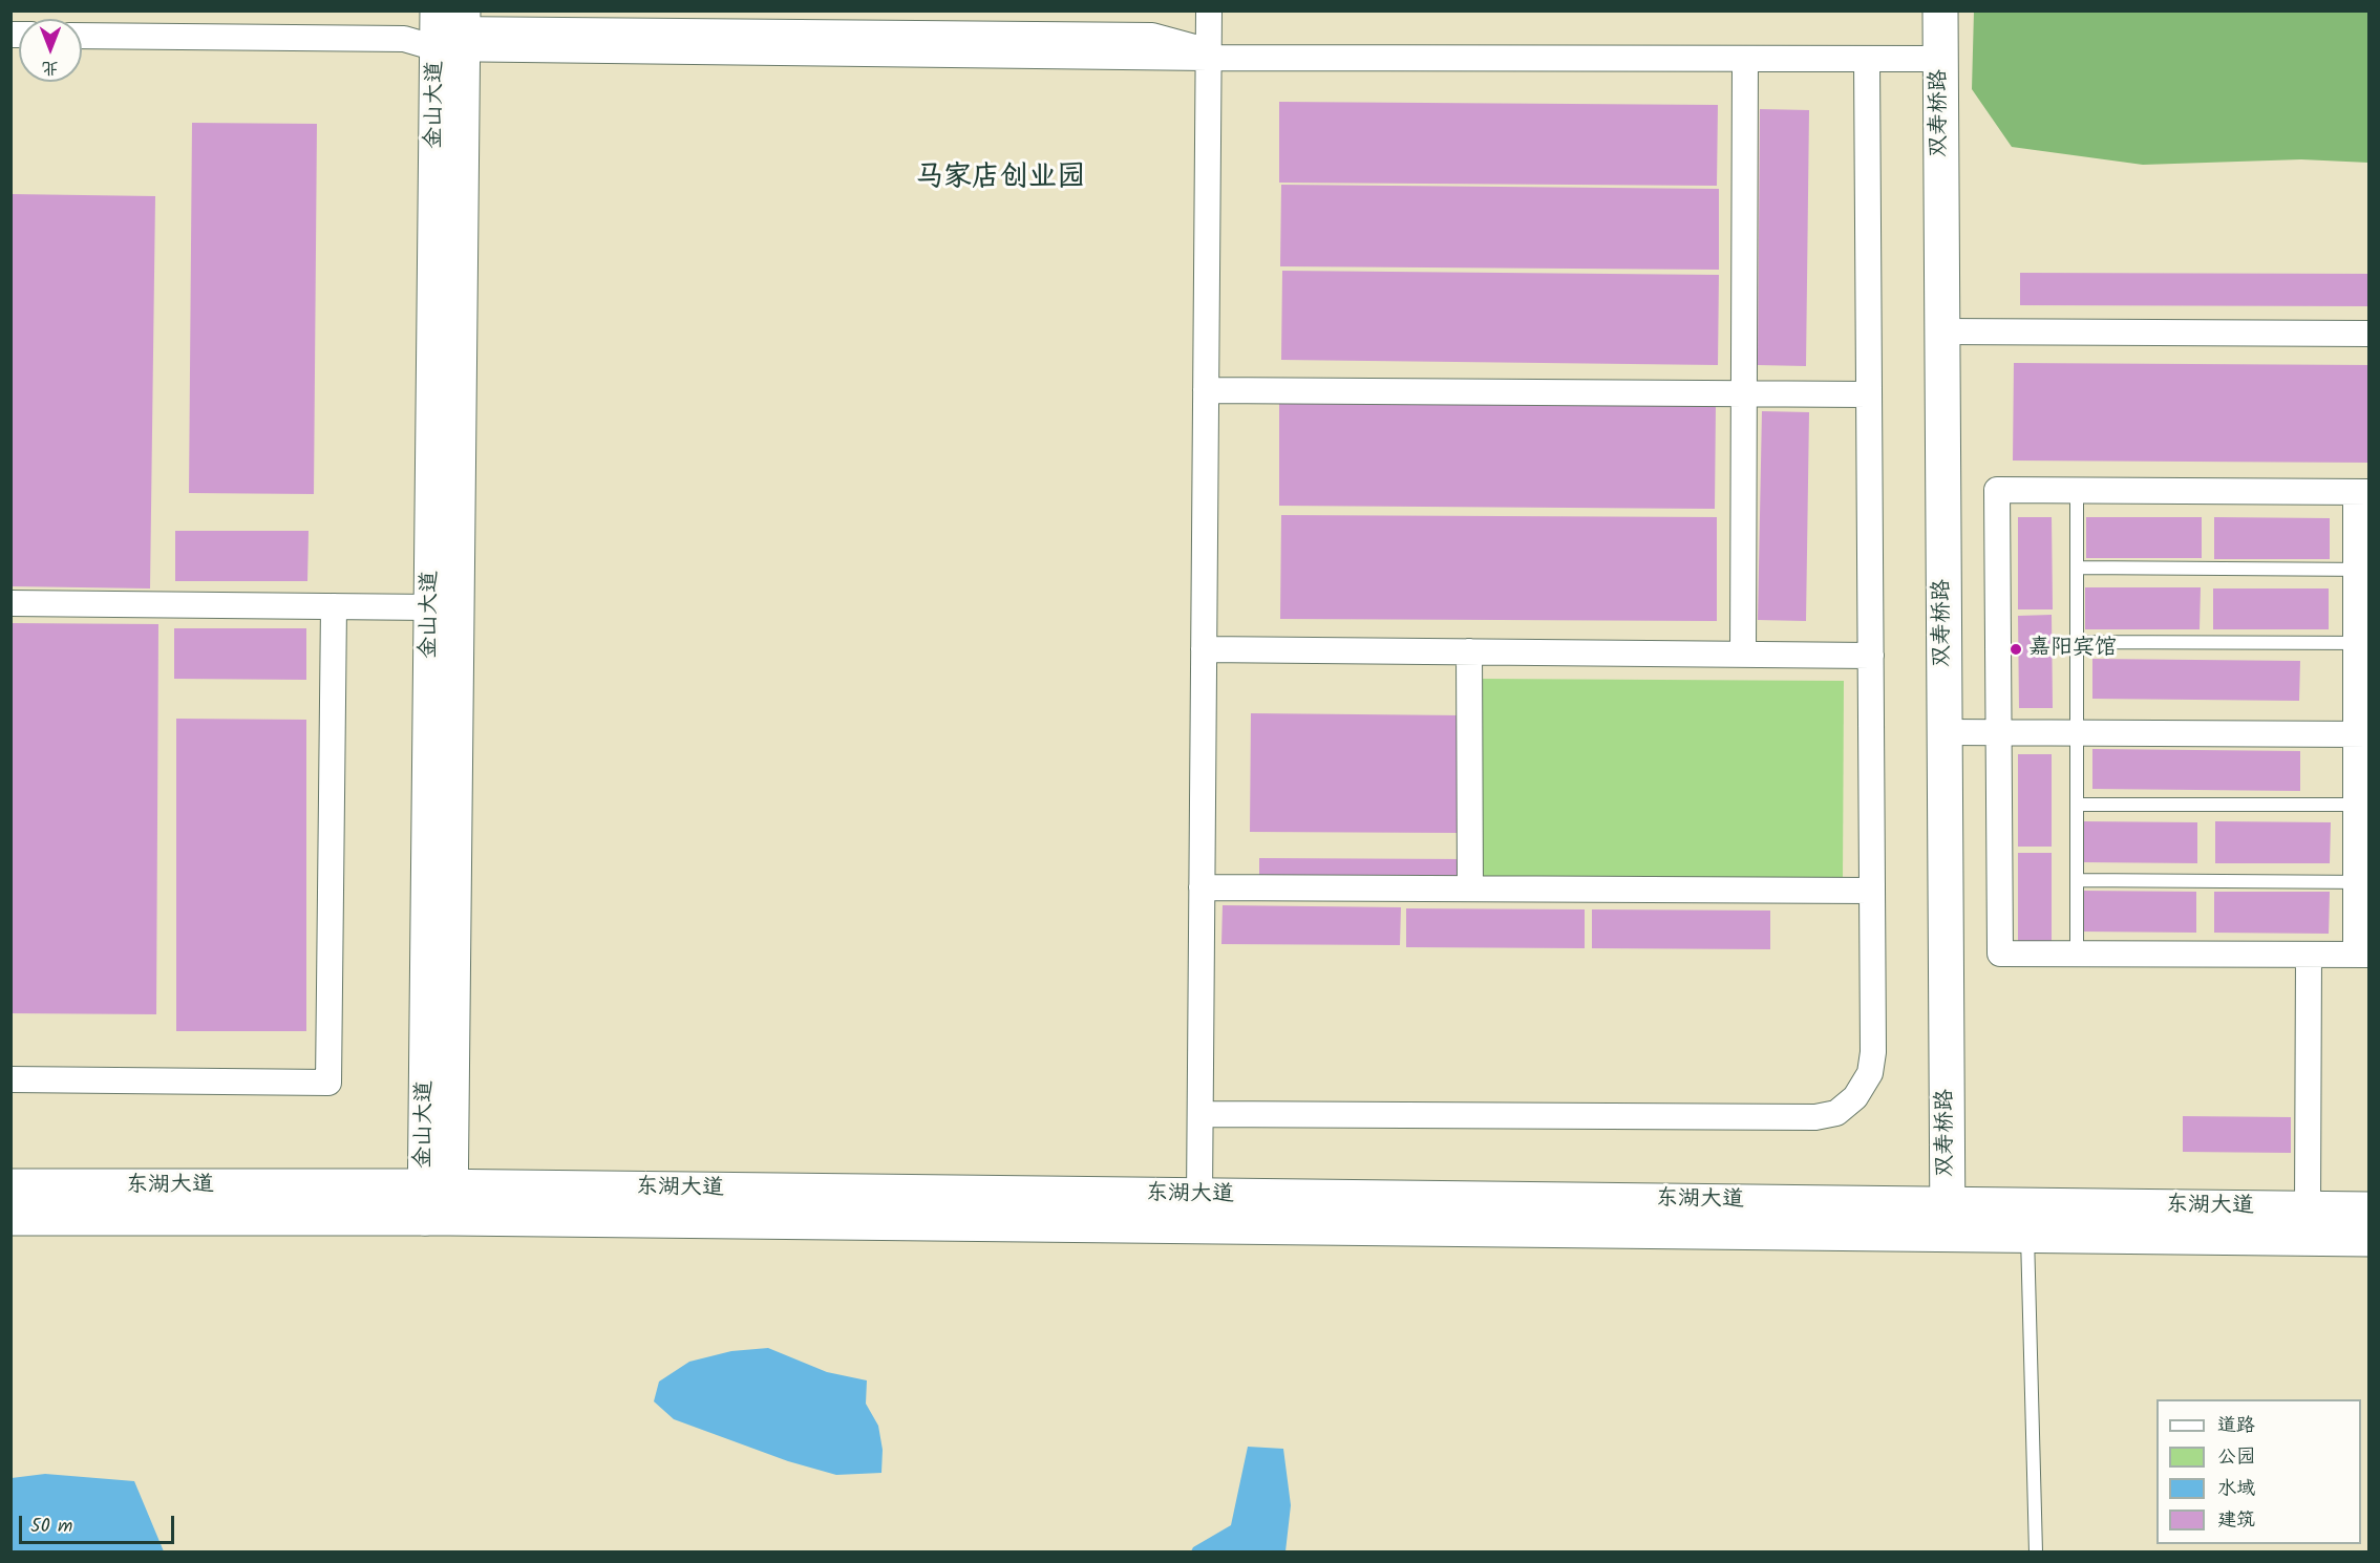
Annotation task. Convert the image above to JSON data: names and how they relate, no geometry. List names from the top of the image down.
{
  "streets": {
    "main road": ["金山大道", "双寿桥路", "东湖大道"]
  },
  "crossings": [
    ["金山大道", "东湖大道"],
    ["双寿桥路", "东湖大道"]
  ],
  "districts": ["马家店创业园"],
  "places": ["嘉阳宾馆"],
  "legend": [
    "道路",
    "公园",
    "水域",
    "建筑"
  ],
  "scale_bar": "50 m",
  "north": "bottom"
}
